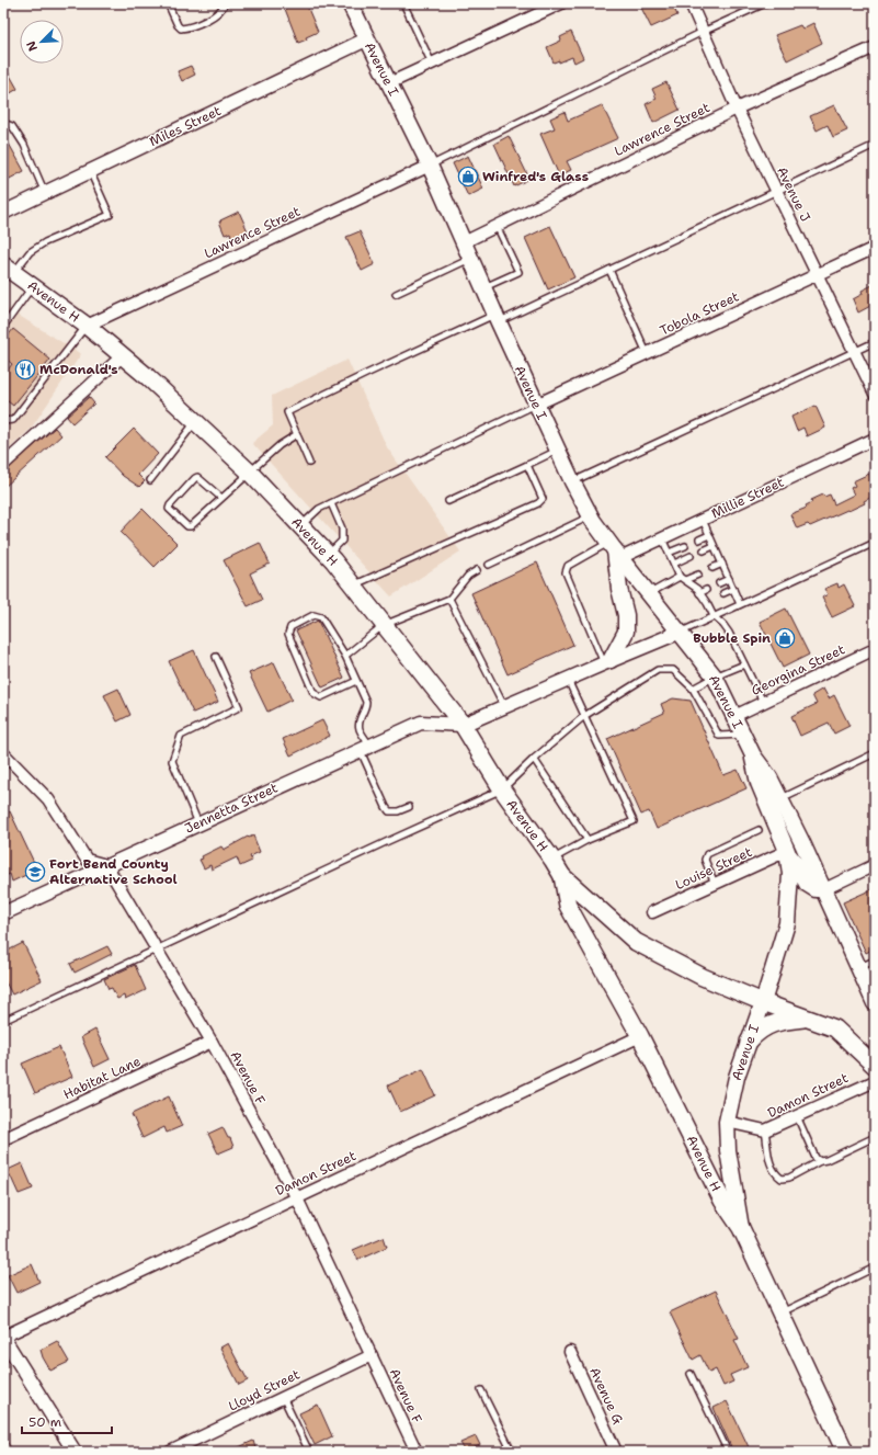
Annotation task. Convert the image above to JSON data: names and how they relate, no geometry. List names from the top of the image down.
{
  "streets": {
    "main road": ["Avenue I", "Avenue H"],
    "street": [
      "Miles Street",
      "Lawrence Street",
      "Avenue J",
      "Tobola Street",
      "Millie Street",
      "Georgina Street",
      "Jennetta Street",
      "Louise Street",
      "Habitat Lane",
      "Avenue F",
      "Damon Street",
      "Lloyd Street",
      "Avenue G"
    ]
  },
  "crossings": [
    ["Avenue I", "Miles Street"],
    ["Avenue I", "Lawrence Street"],
    ["Avenue I", "Avenue H"],
    ["Avenue I", "Tobola Street"],
    ["Avenue I", "Millie Street"],
    ["Avenue I", "Georgina Street"],
    ["Avenue I", "Louise Street"],
    ["Avenue I", "Damon Street"],
    ["Lawrence Street", "Avenue J"],
    ["Lawrence Street", "Avenue H"],
    ["Avenue J", "Tobola Street"],
    ["Avenue H", "Jennetta Street"],
    ["Avenue H", "Damon Street"],
    ["Jennetta Street", "Avenue F"],
    ["Habitat Lane", "Avenue F"],
    ["Avenue F", "Damon Street"],
    ["Avenue F", "Lloyd Street"]
  ],
  "places": {
    "shop": ["Winfred's Glass", "Bubble Spin"],
    "restaurant": ["McDonald's"],
    "school or university": ["Fort Bend County Alternative School"]
  },
  "scale_bar": "50 m",
  "north": "bottom left"
}
